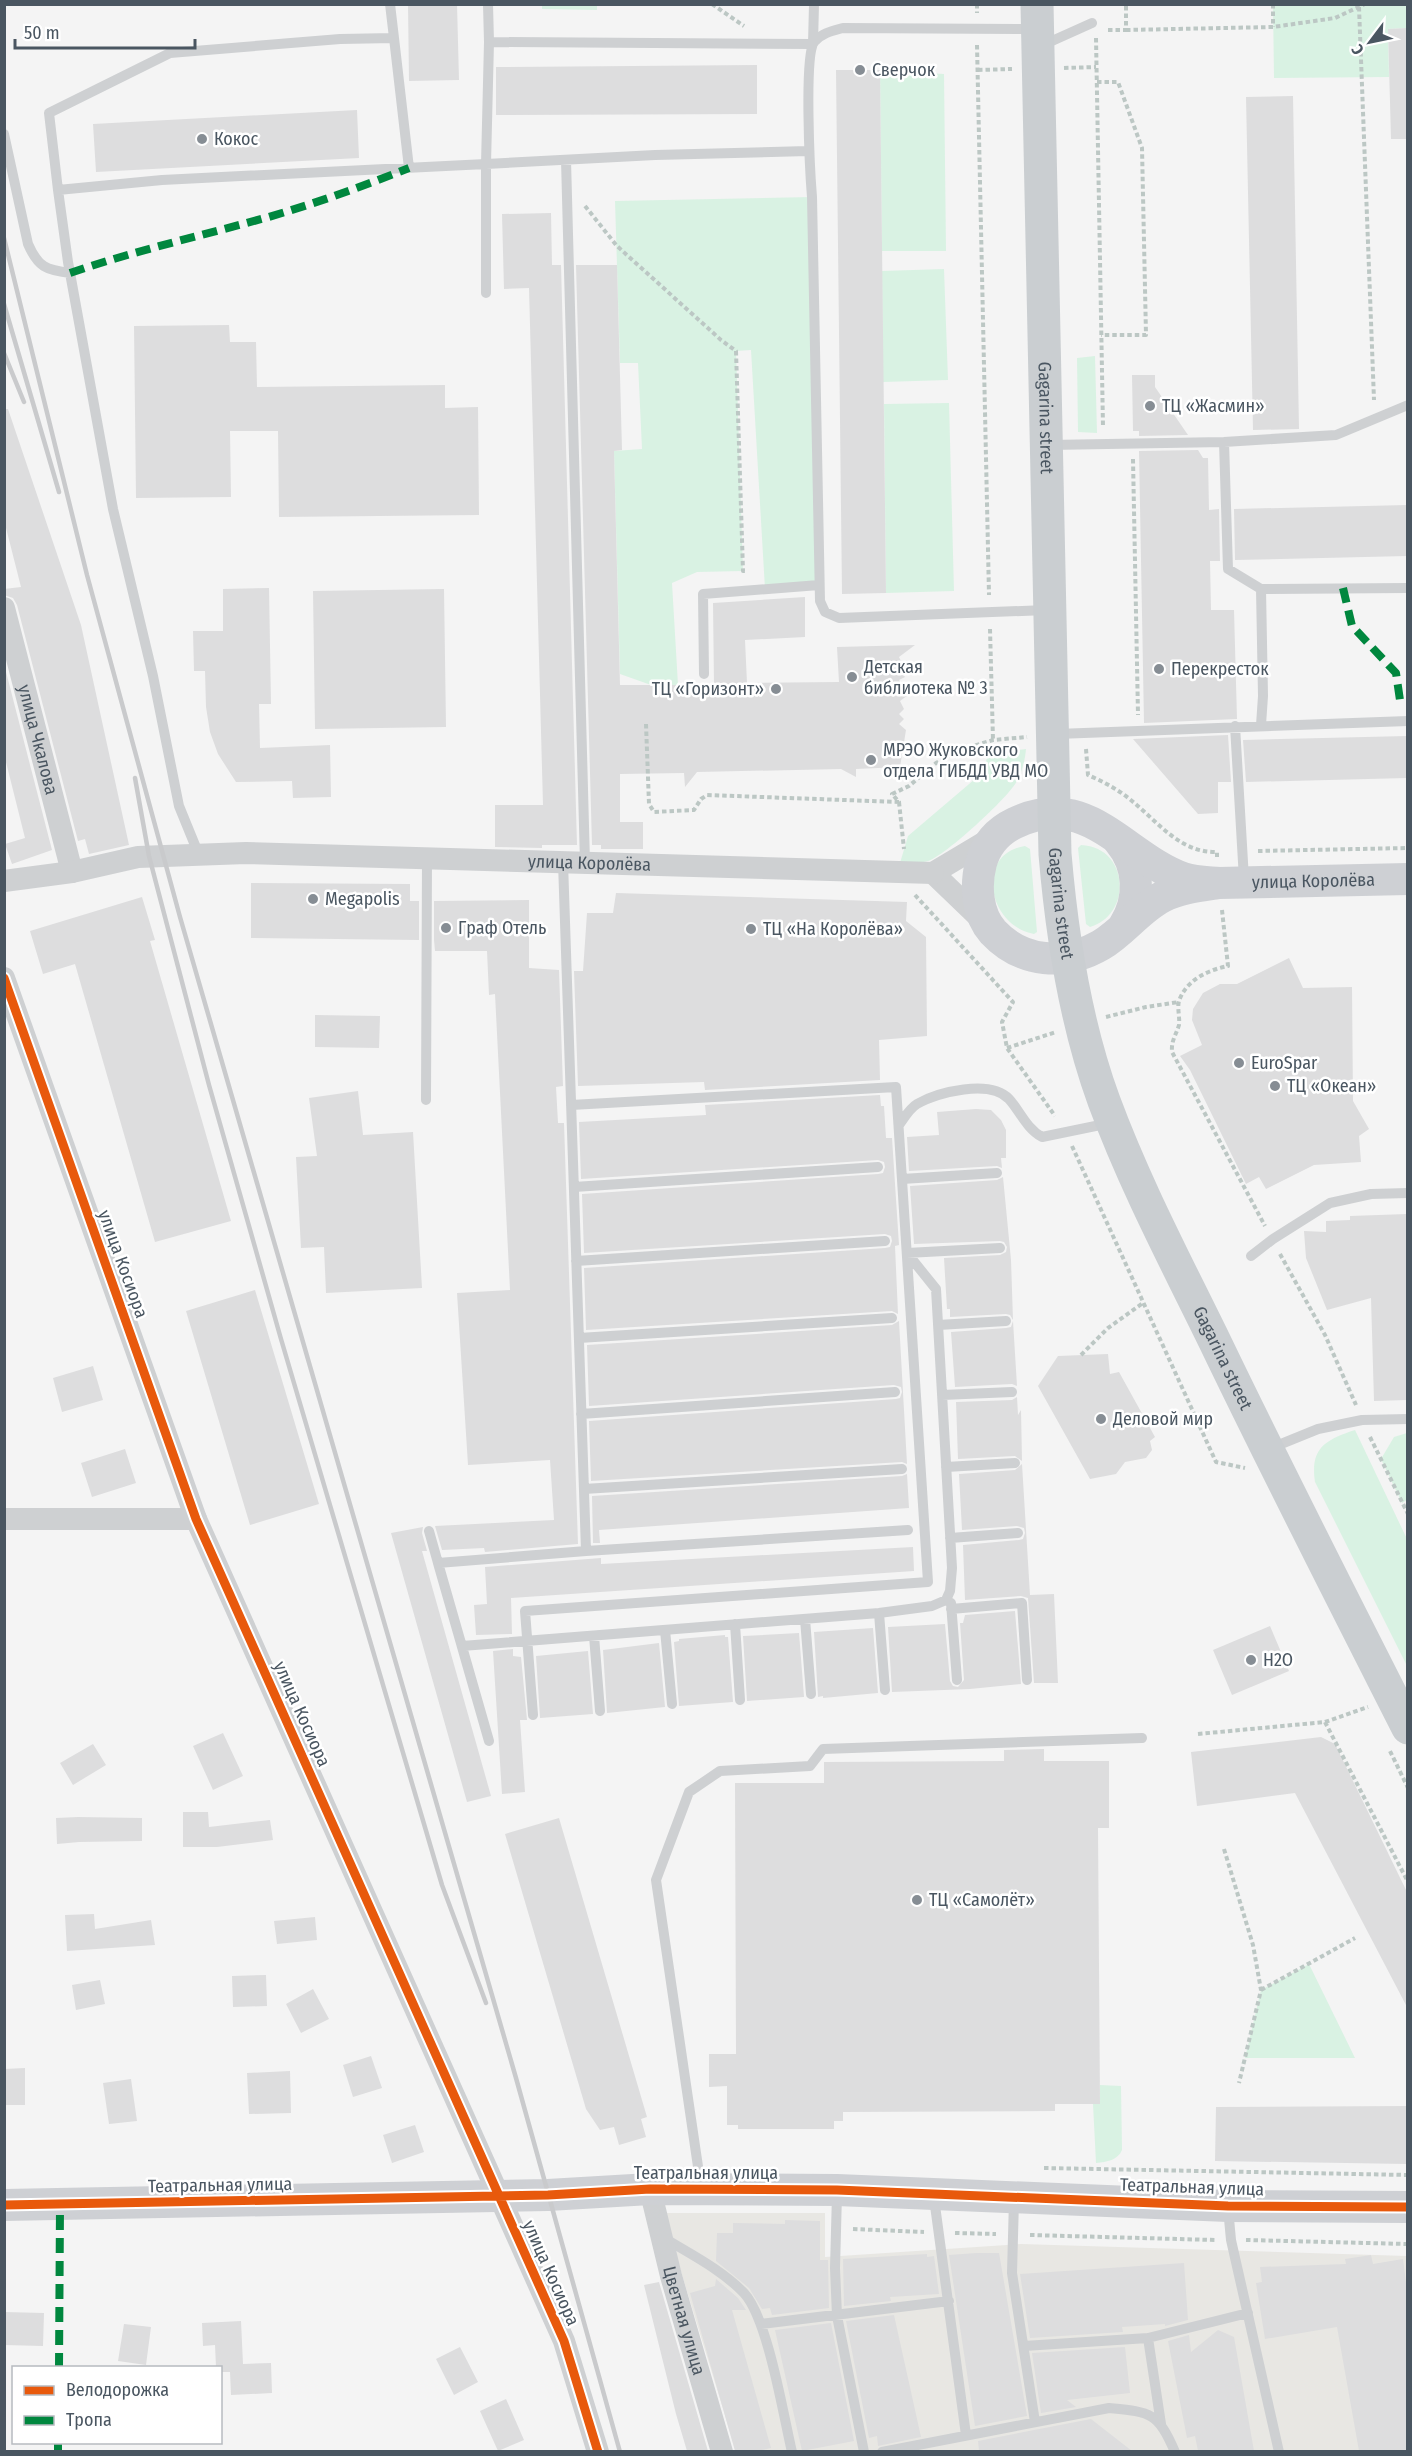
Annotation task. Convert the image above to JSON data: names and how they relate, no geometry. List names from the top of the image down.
{
  "streets": {
    "main road": ["Gagarina street"],
    "street": [
      "улица Чкалова",
      "улица Королёва",
      "улица Косиора",
      "Театральная улица",
      "Цветная улица"
    ]
  },
  "crossings": [
    ["улица Чкалова", "улица Королёва"],
    ["улица Косиора", "Театральная улица"],
    ["Театральная улица", "Цветная улица"]
  ],
  "places": [
    "Сверчок",
    "Кокос",
    "ТЦ «Жасмин»",
    "Перекресток",
    "Детская библиотека № 3",
    "ТЦ «Горизонт»",
    "МРЭО Жуковского отдела ГИБДД УВД МО",
    "Megapolis",
    "Граф Отель",
    "ТЦ «На Королёва»",
    "EuroSpar",
    "ТЦ «Океан»",
    "Деловой мир",
    "H2O",
    "ТЦ «Самолёт»"
  ],
  "legend": ["Велодорожка", "Тропа"],
  "scale_bar": "50 m",
  "north": "bottom left"
}
